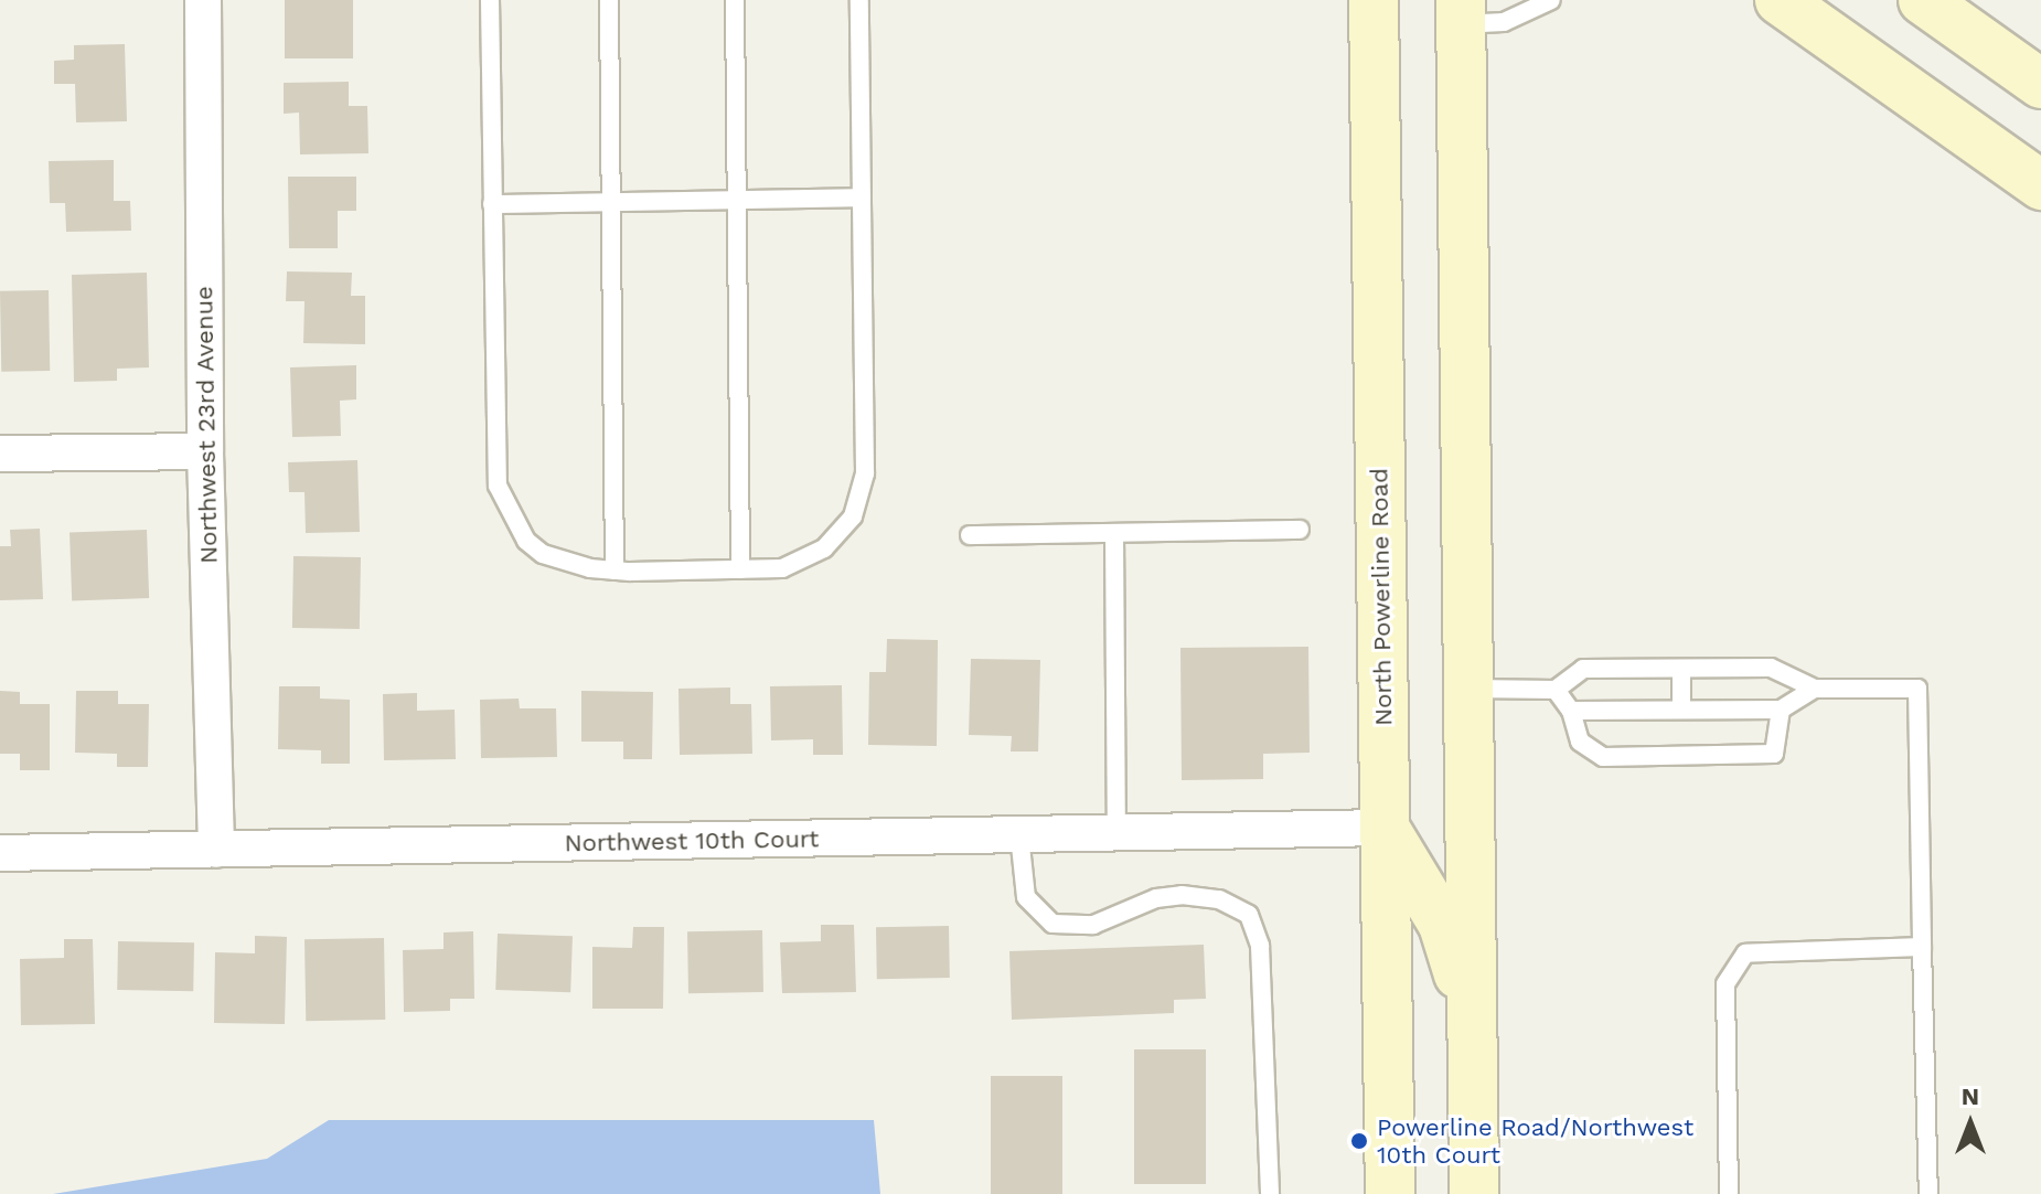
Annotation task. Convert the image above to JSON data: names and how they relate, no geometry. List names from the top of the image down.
{
  "streets": {
    "main road": ["North Powerline Road"],
    "street": ["Northwest 23rd Avenue", "Northwest 10th Court"]
  },
  "crossings": [
    ["Northwest 23rd Avenue", "Northwest 10th Court"],
    ["North Powerline Road", "Northwest 10th Court"]
  ],
  "places": ["Powerline Road/Northwest 10th Court"],
  "north": "top"
}
